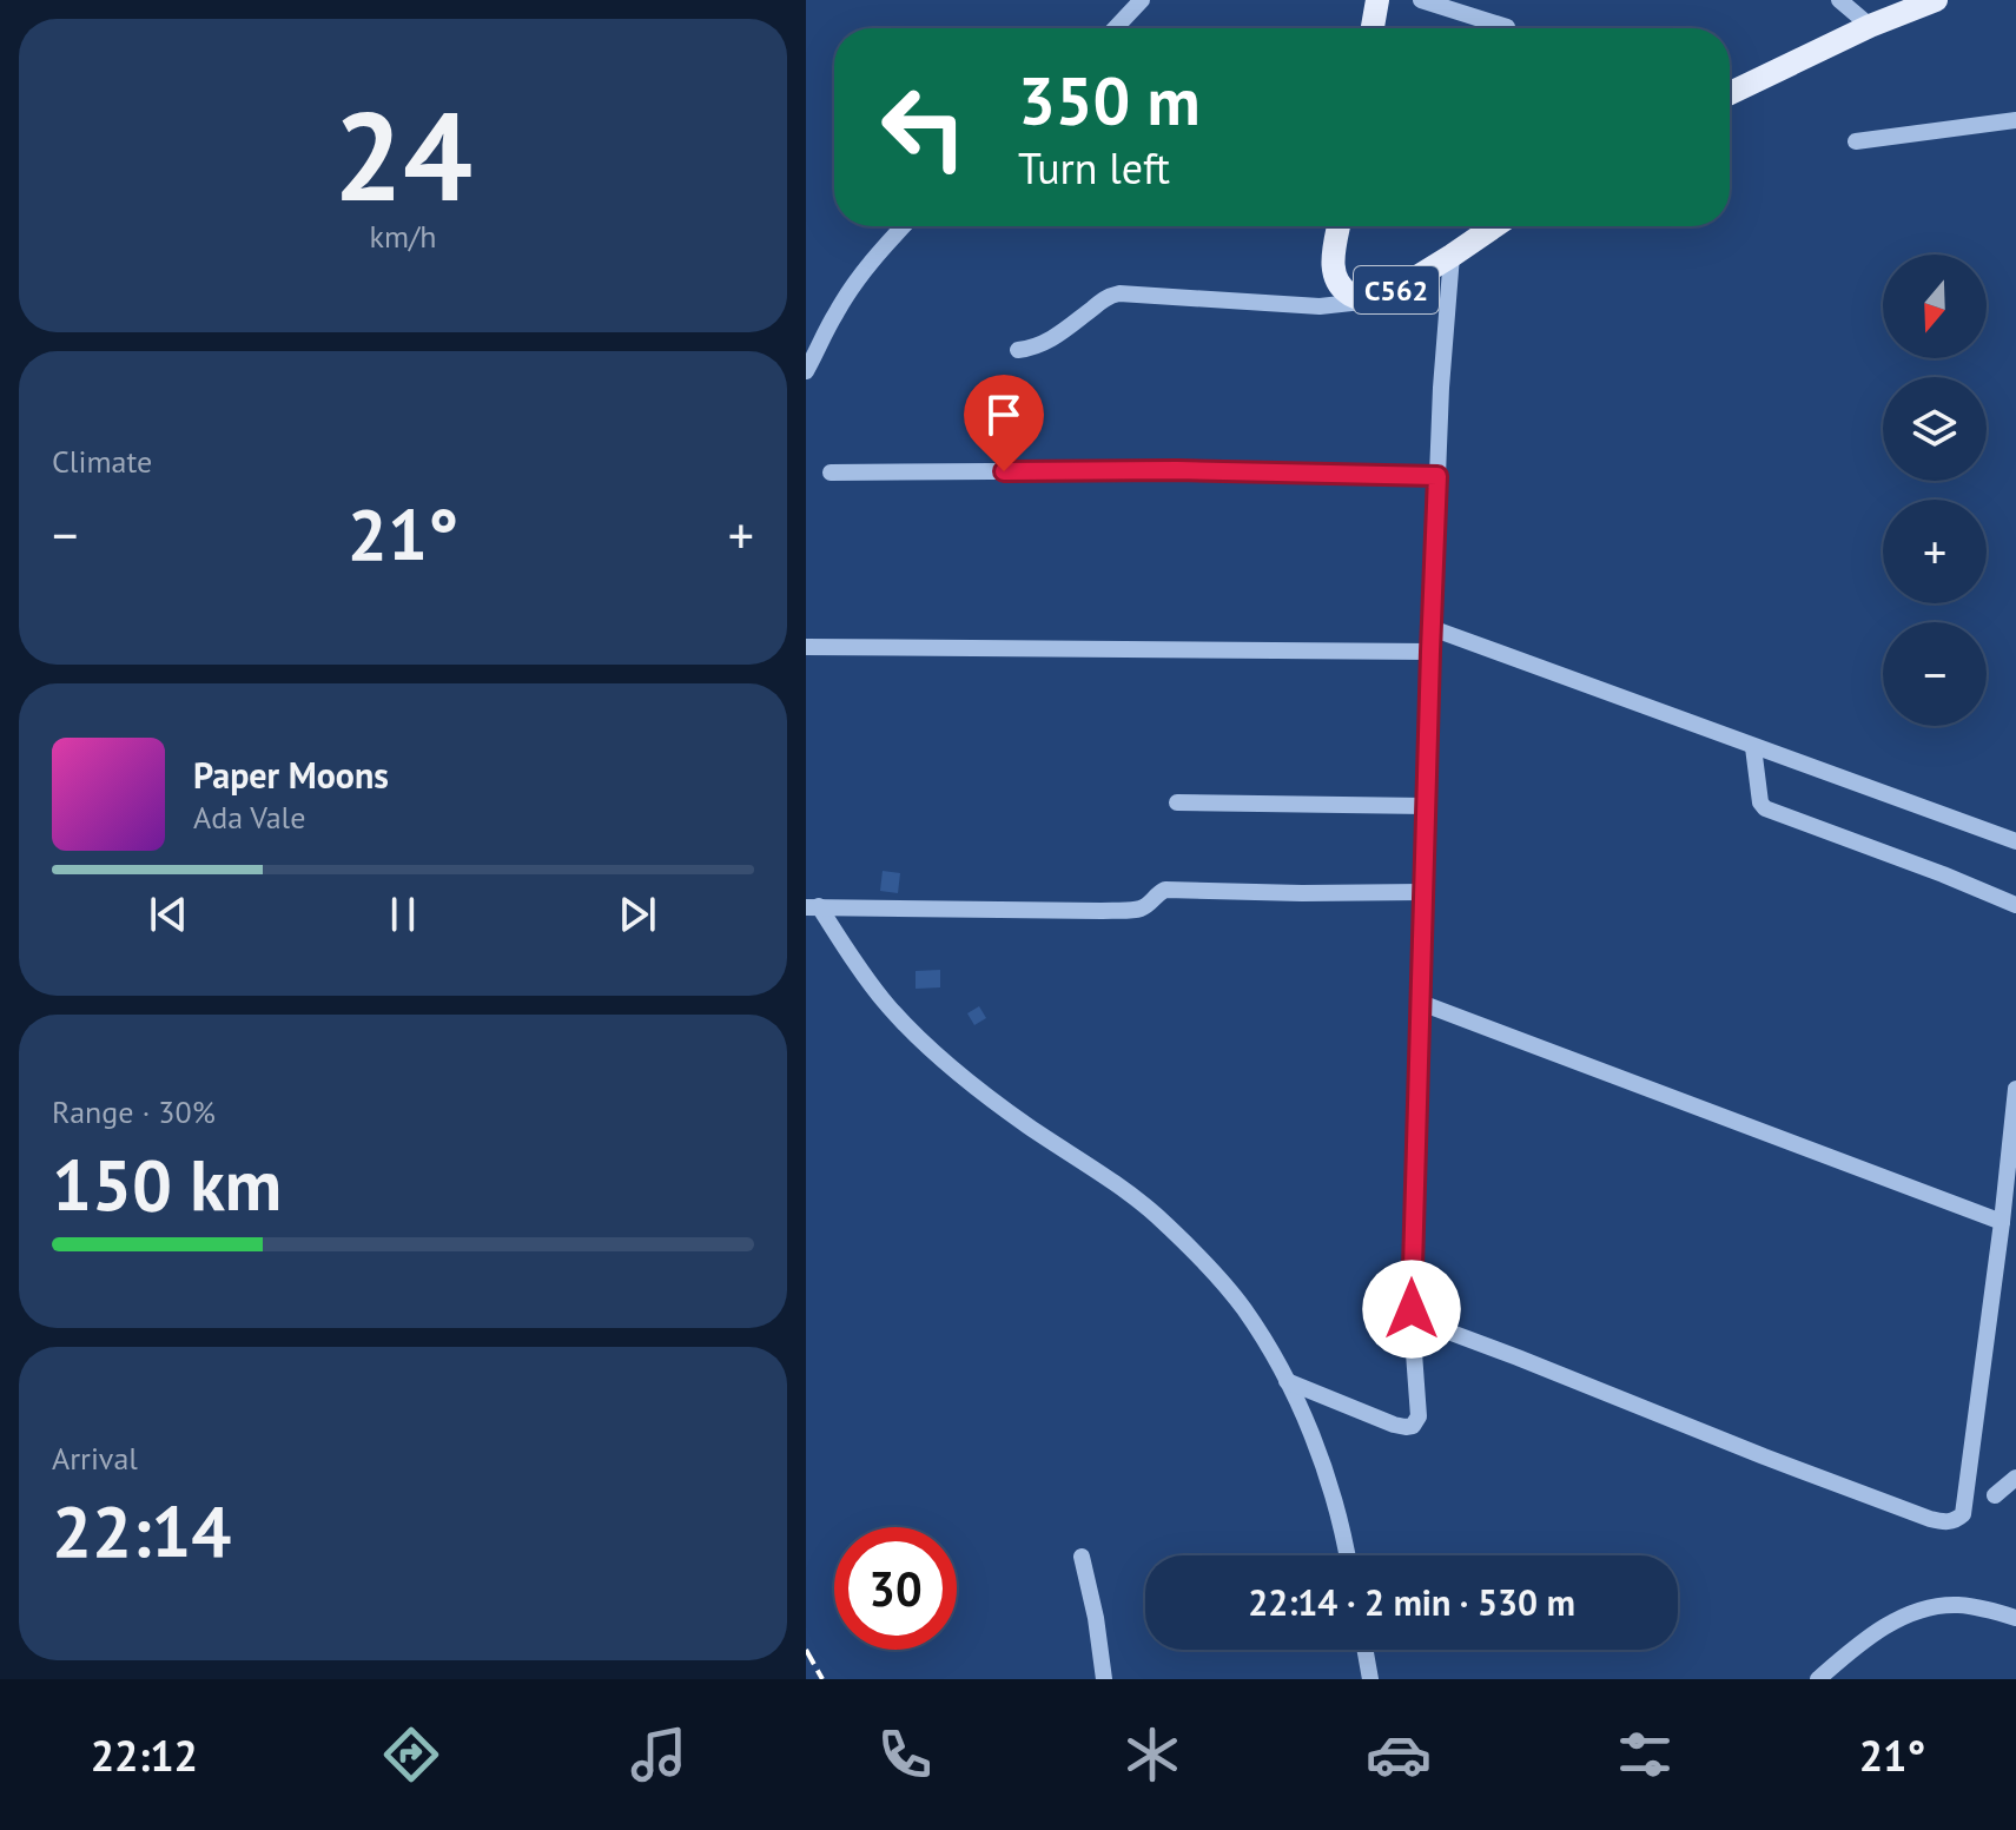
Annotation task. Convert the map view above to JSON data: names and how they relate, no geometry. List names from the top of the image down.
{
  "streets": {
    "main road": ["C562"]
  },
  "north": "bottom",
  "page": {
    "tile": [
      ["24", "km/h"],
      "Climate",
      ["Range · 30%", "150 km"],
      ["Arrival", "22:14"]
    ],
    "turn": ["350 m", "Turn left"],
    "map_buttons": ["+", "−"],
    "heat": ["−", "21°", "+"],
    "song": ["Paper Moons", "Ada Vale"],
    "limit": "30",
    "trip": "22:14 · 2 min · 530 m",
    "tabs": ["22:12", "21°"]
  }
}
